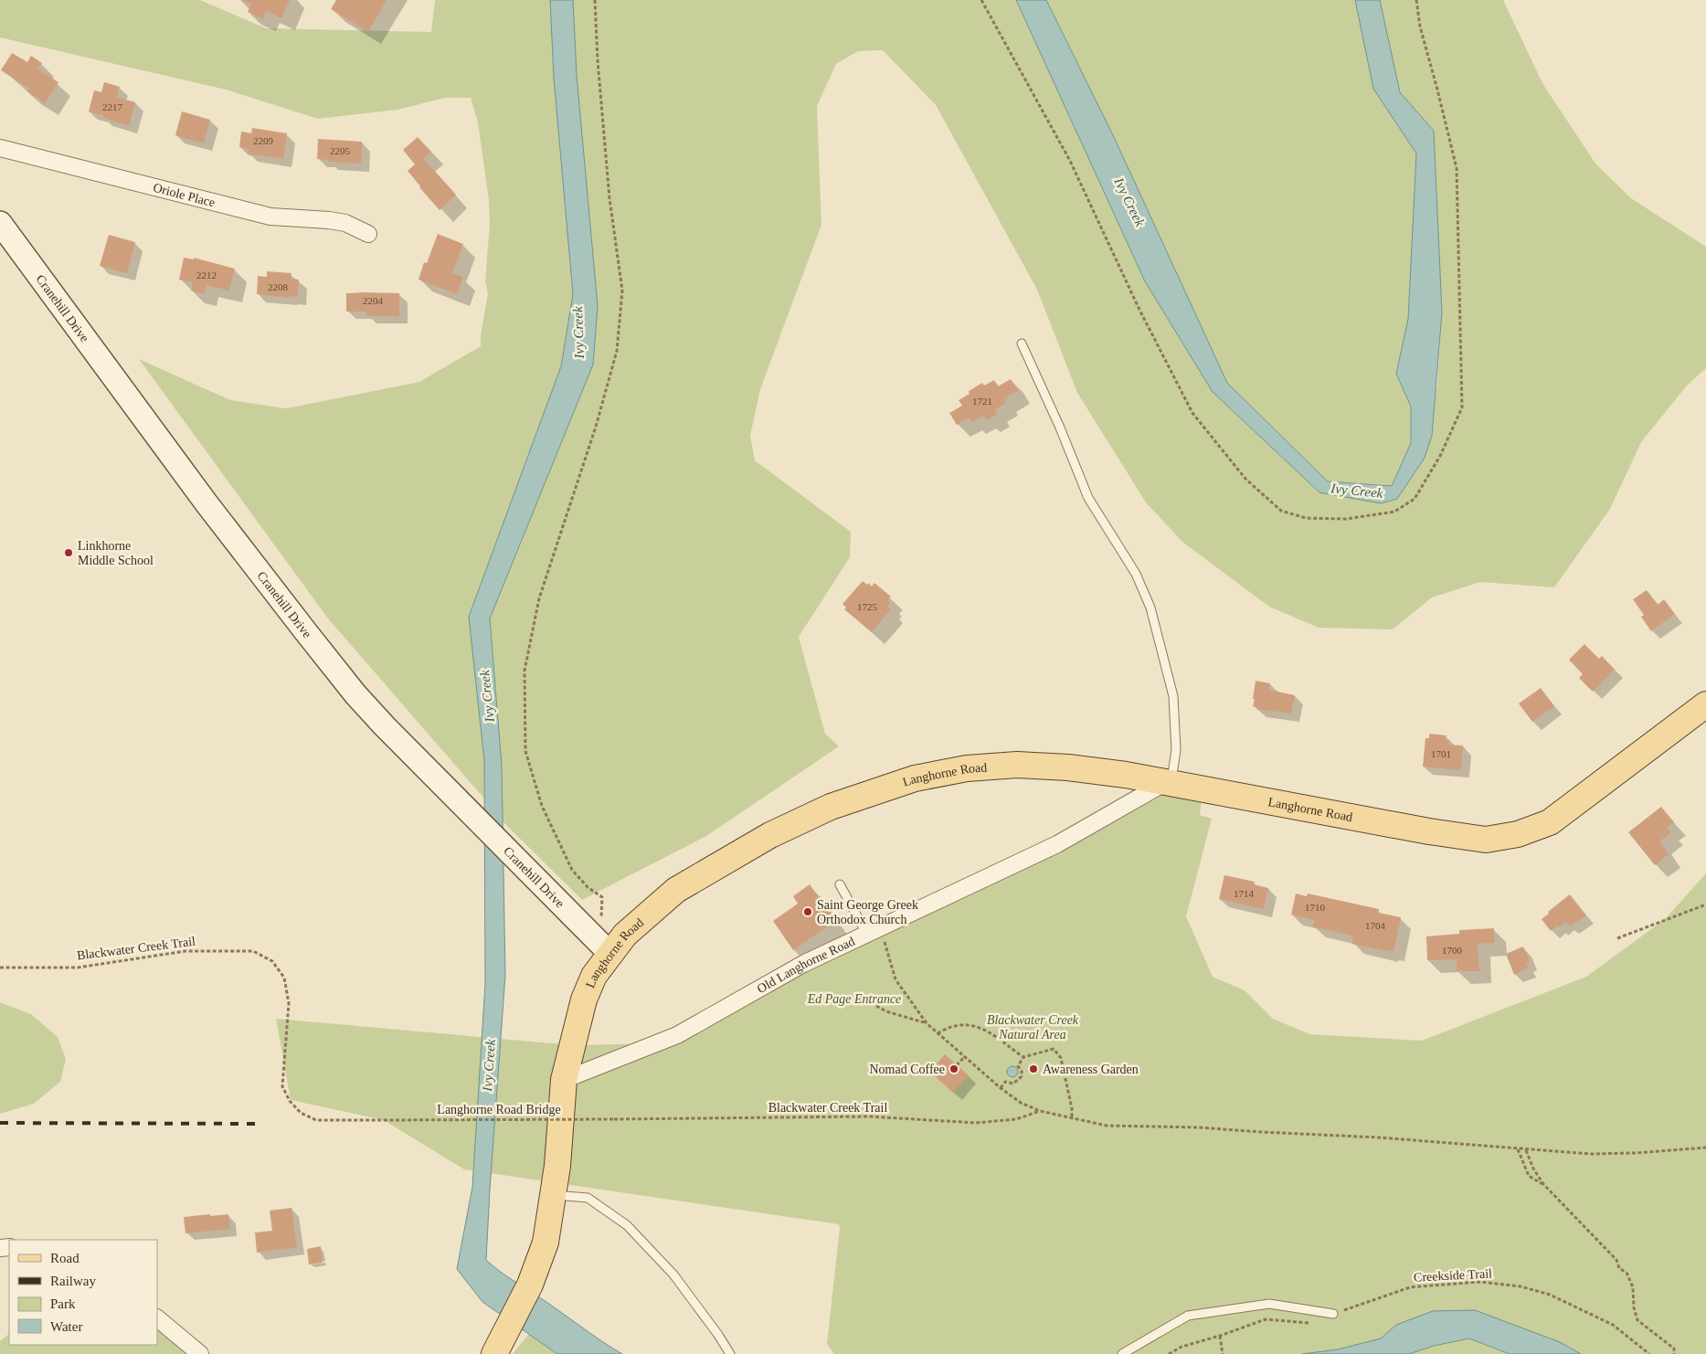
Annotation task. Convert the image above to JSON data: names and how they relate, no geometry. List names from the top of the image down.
{
  "streets": {
    "main road": ["Cranehill Drive", "Langhorne Road"],
    "street": ["Oriole Place", "Old Langhorne Road"],
    "path": ["Blackwater Creek Trail", "Langhorne Road Bridge", "Creekside Trail"]
  },
  "crossings": [
    ["Cranehill Drive", "Langhorne Road"],
    ["Langhorne Road", "Old Langhorne Road"],
    ["Blackwater Creek Trail", "Langhorne Road Bridge"]
  ],
  "water": ["Ivy Creek"],
  "parks": ["Ed Page Entrance", "Blackwater Creek Natural Area"],
  "places": [
    "Linkhorne Middle School",
    "Saint George Greek Orthodox Church",
    "Nomad Coffee",
    "Awareness Garden"
  ],
  "house_numbers": [
    "2217",
    "2209",
    "2205",
    "2212",
    "2208",
    "2204",
    "1721",
    "1725",
    "1701",
    "1714",
    "1710",
    "1704",
    "1700"
  ],
  "legend": [
    "Road",
    "Railway",
    "Park",
    "Water"
  ]
}
